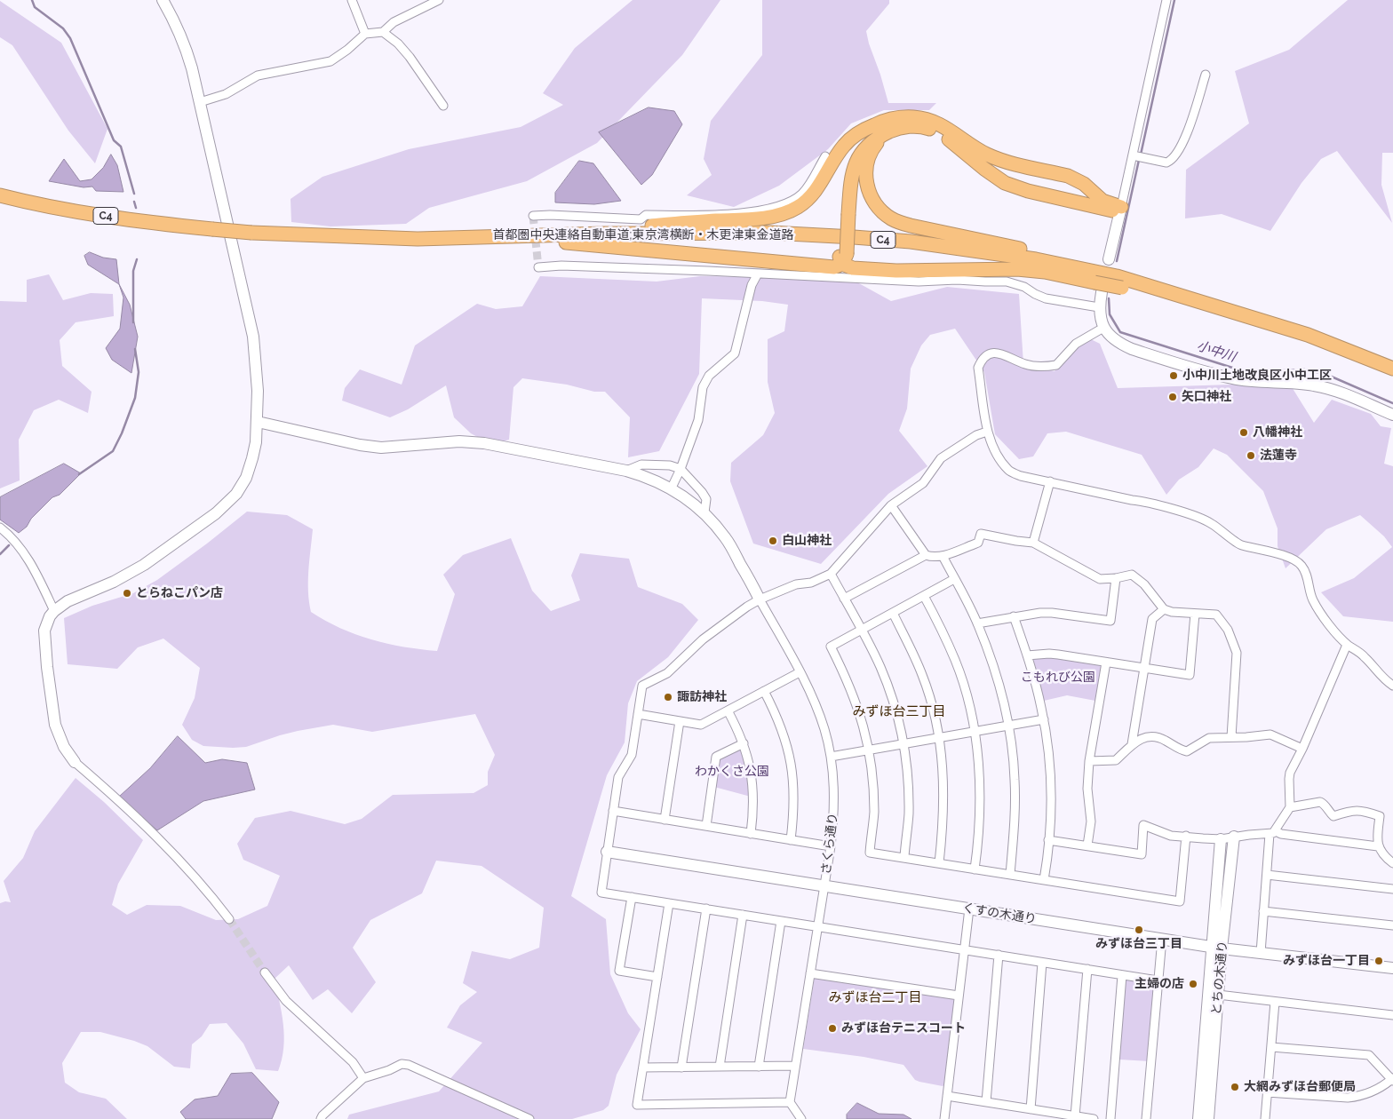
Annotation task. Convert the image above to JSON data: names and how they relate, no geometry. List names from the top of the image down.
{
  "streets": {
    "highway": ["C4", "首都圏中央連絡自動車道;東京湾横断・木更津東金道路"],
    "street": ["さくら通り", "くすの木通り", "とちの木通り"]
  },
  "crossings": [
    ["さくら通り", "くすの木通り"],
    ["くすの木通り", "とちの木通り"]
  ],
  "districts": ["みずほ台三丁目", "みずほ台二丁目"],
  "water": ["小中川"],
  "parks": ["こもれび公園", "わかくさ公園"],
  "places": [
    "小中川土地改良区小中工区",
    "矢口神社",
    "八幡神社",
    "法蓮寺",
    "白山神社",
    "とらねこパン店",
    "諏訪神社",
    "みずほ台三丁目",
    "みずほ台一丁目",
    "主婦の店",
    "みずほ台テニスコート",
    "大網みずほ台郵便局"
  ]
}
